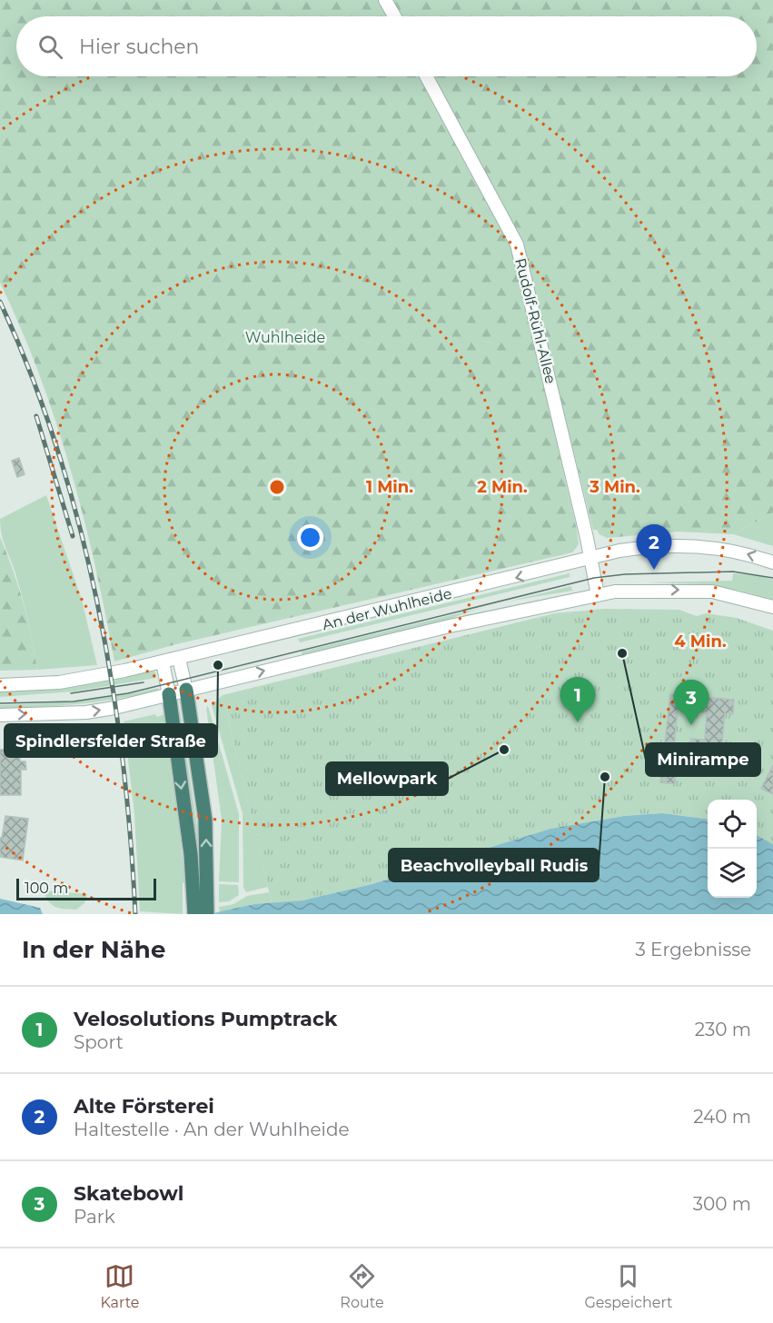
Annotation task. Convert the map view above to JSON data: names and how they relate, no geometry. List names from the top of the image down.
{
  "streets": {
    "main road": ["Rudolf-Rühl-Allee", "An der Wuhlheide"]
  },
  "crossings": [
    ["Rudolf-Rühl-Allee", "An der Wuhlheide"]
  ],
  "parks": ["Wuhlheide"],
  "places": [
    "Minirampe",
    "Spindlersfelder Straße",
    "Mellowpark",
    "Beachvolleyball Rudis"
  ],
  "scale_bar": "100 m",
  "page": {
    "search": "Hier suchen",
    "pins": ["2", "1", "3"],
    "scale": "100 m",
    "heading": ["In der Nähe", "3 Ergebnisse"],
    "list": [
      {
        "mark": "1",
        "name": "Velosolutions Pumptrack",
        "note": "Sport",
        "value": "230 m"
      },
      {
        "mark": "2",
        "name": "Alte Försterei",
        "note": "Haltestelle · An der Wuhlheide",
        "value": "240 m"
      },
      {
        "mark": "3",
        "name": "Skatebowl",
        "note": "Park",
        "value": "300 m"
      }
    ],
    "nav": ["Karte", "Route", "Gespeichert"]
  },
  "rings": [
    "1 Min.",
    "2 Min.",
    "3 Min.",
    "4 Min."
  ]
}
